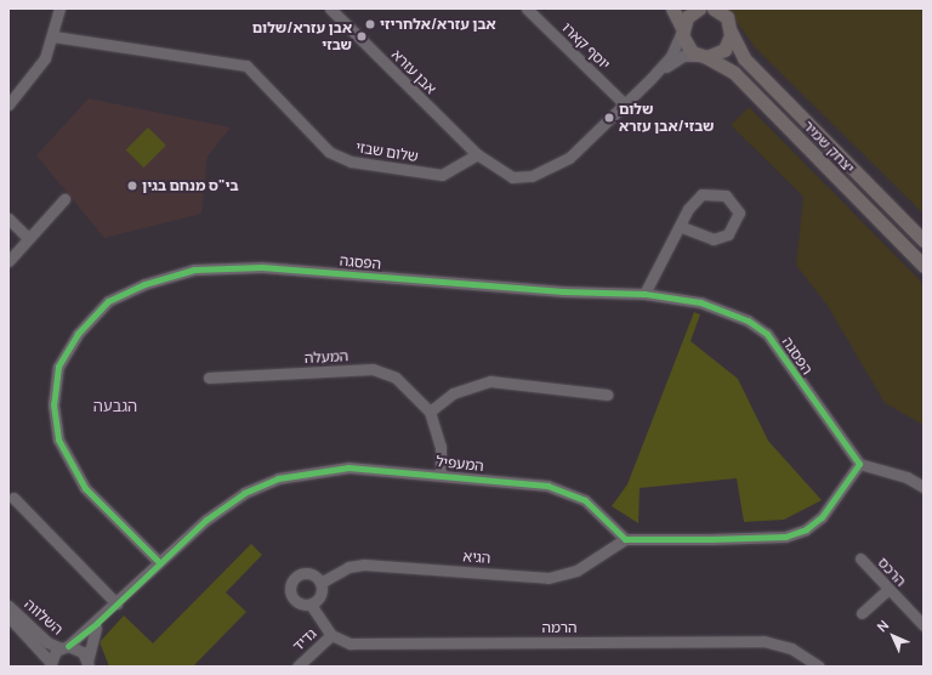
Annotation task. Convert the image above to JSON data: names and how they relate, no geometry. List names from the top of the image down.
{
  "streets": {
    "main road": ["יצחק שמיר"],
    "street": [
      "יוסף קארו",
      "אבן עזרא",
      "שלום שבזי",
      "הפסגה",
      "המעלה",
      "המעפיל",
      "הגיא",
      "הרכס",
      "השלווה",
      "הרמה",
      "גדיד"
    ]
  },
  "crossings": [
    ["אבן עזרא", "שלום שבזי"],
    ["הפסגה", "המעפיל"],
    ["המעלה", "המעפיל"],
    ["המעפיל", "הגיא"],
    ["המעפיל", "השלווה"],
    ["הרמה", "גדיד"]
  ],
  "districts": ["הגבעה"],
  "places": [
    "אבן עזרא/אלחריזי",
    "אבן עזרא/שלום שבזי",
    "שלום שבזי/אבן עזרא",
    "בי\"ס מנחם בגין"
  ],
  "north": "top left"
}
